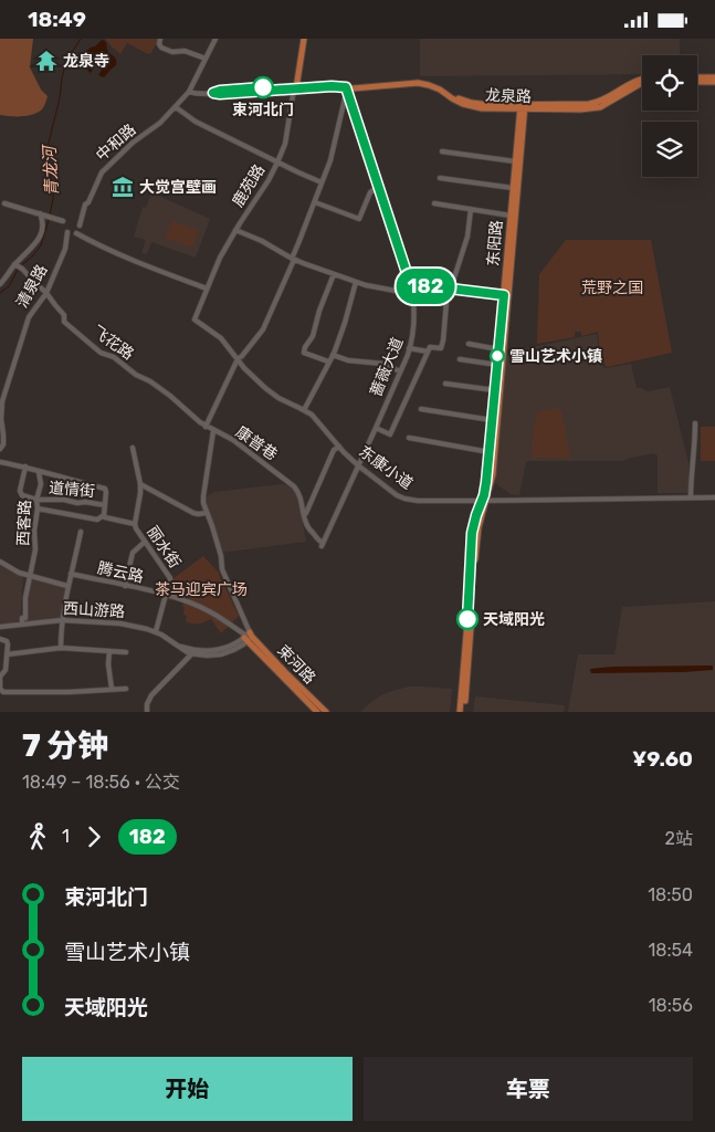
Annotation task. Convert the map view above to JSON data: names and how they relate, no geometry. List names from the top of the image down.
{
  "streets": {
    "main road": ["龙泉路", "东阳路", "束河路"],
    "street": [
      "中和路",
      "鹿苑路",
      "清泉路",
      "飞花路",
      "蔷薇大道",
      "康普巷",
      "东康小道",
      "道情街",
      "西客路",
      "丽水街",
      "腾云路",
      "西山游路"
    ]
  },
  "crossings": [
    ["龙泉路", "鹿苑路"],
    ["龙泉路", "东阳路"],
    ["龙泉路", "蔷薇大道"],
    ["鹿苑路", "东康小道"],
    ["东阳路", "东康小道"],
    ["清泉路", "飞花路"],
    ["飞花路", "康普巷"],
    ["蔷薇大道", "康普巷"],
    ["蔷薇大道", "东康小道"],
    ["道情街", "西客路"],
    ["西客路", "西山游路"],
    ["丽水街", "腾云路"],
    ["腾云路", "束河路"]
  ],
  "water": ["青龙河"],
  "parks": ["荒野之国", "茶马迎宾广场"],
  "places": {
    "temple": ["龙泉寺"],
    "other": ["束河北门", "雪山艺术小镇", "天域阳光"],
    "museum": ["大觉宫壁画"]
  },
  "lines": ["bus line 182"],
  "page": {
    "status": "18:49",
    "on_map": "182",
    "heading": ["7 分钟", "18:49 – 18:56 · 公交", "¥9.60"],
    "legs": ["1", "182", "2站"],
    "list": [
      {
        "name": "束河北门",
        "value": "18:50"
      },
      {
        "name": "雪山艺术小镇",
        "value": "18:54"
      },
      {
        "name": "天域阳光",
        "value": "18:56"
      }
    ],
    "buttons": ["开始", "车票"]
  }
}
